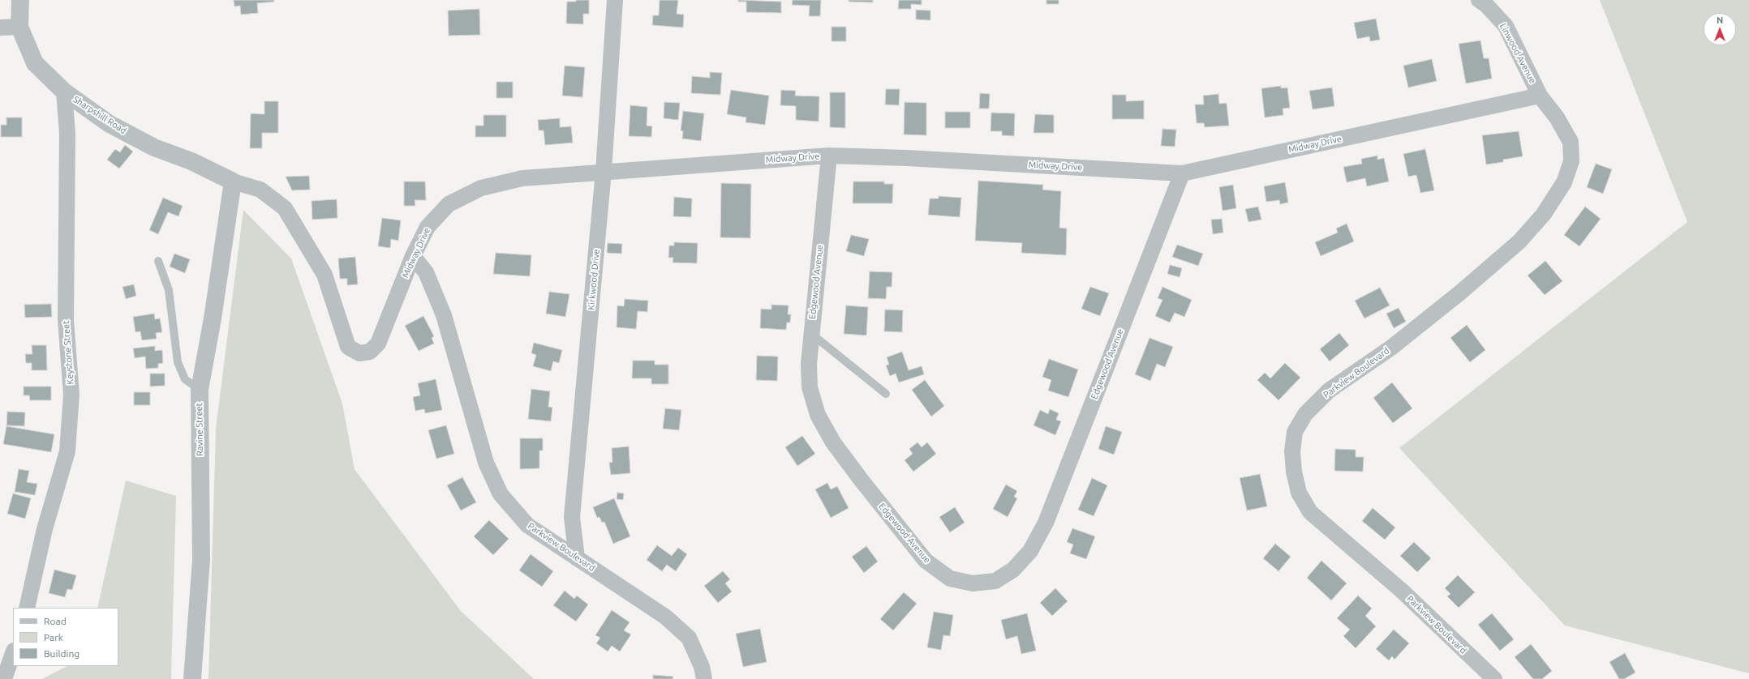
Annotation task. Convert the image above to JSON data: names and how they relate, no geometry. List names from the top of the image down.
{
  "streets": {
    "street": [
      "Linwood Avenue",
      "Sharpshill Road",
      "Midway Drive",
      "Kirkwood Drive",
      "Edgewood Avenue",
      "Keystone Street",
      "Parkview Boulevard",
      "Ravine Street"
    ]
  },
  "crossings": [
    ["Linwood Avenue", "Midway Drive"],
    ["Linwood Avenue", "Parkview Boulevard"],
    ["Sharpshill Road", "Midway Drive"],
    ["Sharpshill Road", "Keystone Street"],
    ["Sharpshill Road", "Ravine Street"],
    ["Midway Drive", "Kirkwood Drive"],
    ["Midway Drive", "Edgewood Avenue"],
    ["Midway Drive", "Parkview Boulevard"],
    ["Midway Drive", "Ravine Street"],
    ["Kirkwood Drive", "Parkview Boulevard"]
  ],
  "legend": ["Road", "Park", "Building"],
  "north": "top"
}
